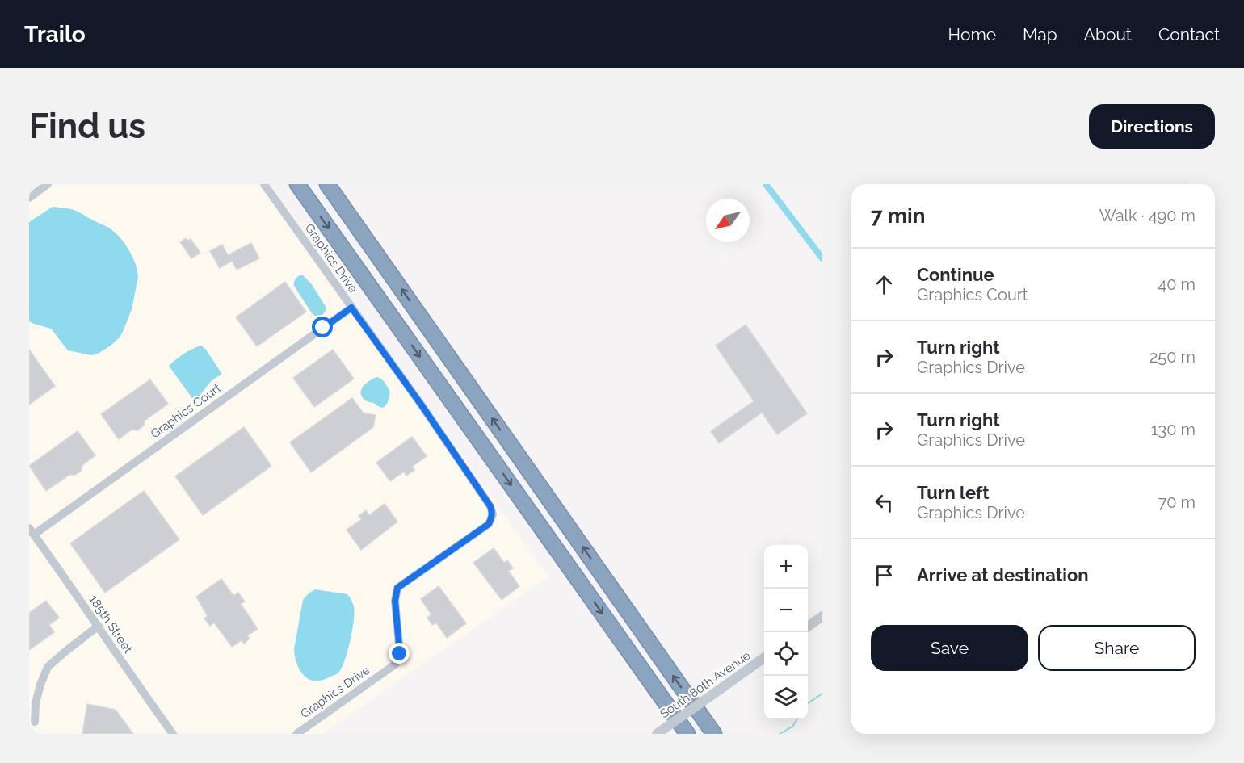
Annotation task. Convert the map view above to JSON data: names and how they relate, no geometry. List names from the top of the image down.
{
  "streets": {
    "street": [
      "Graphics Drive",
      "Graphics Court",
      "185th Street",
      "South 80th Avenue"
    ]
  },
  "crossings": [
    ["Graphics Drive", "Graphics Court"],
    ["Graphics Court", "185th Street"]
  ],
  "north": "bottom left",
  "page": {
    "header": "Trailo",
    "nav": [
      "Home",
      "Map",
      "About",
      "Contact"
    ],
    "buttons": [
      "Directions",
      ["Save", "Share"]
    ],
    "title": "Find us",
    "heading": ["7 min", "Walk · 490 m"],
    "list": [
      ["Continue", "Graphics Court", "40 m"],
      ["Turn right", "Graphics Drive", "250 m"],
      ["Turn right", "Graphics Drive", "130 m"],
      ["Turn left", "Graphics Drive", "70 m"],
      "Arrive at destination"
    ],
    "map_buttons": ["+", "−"]
  }
}
